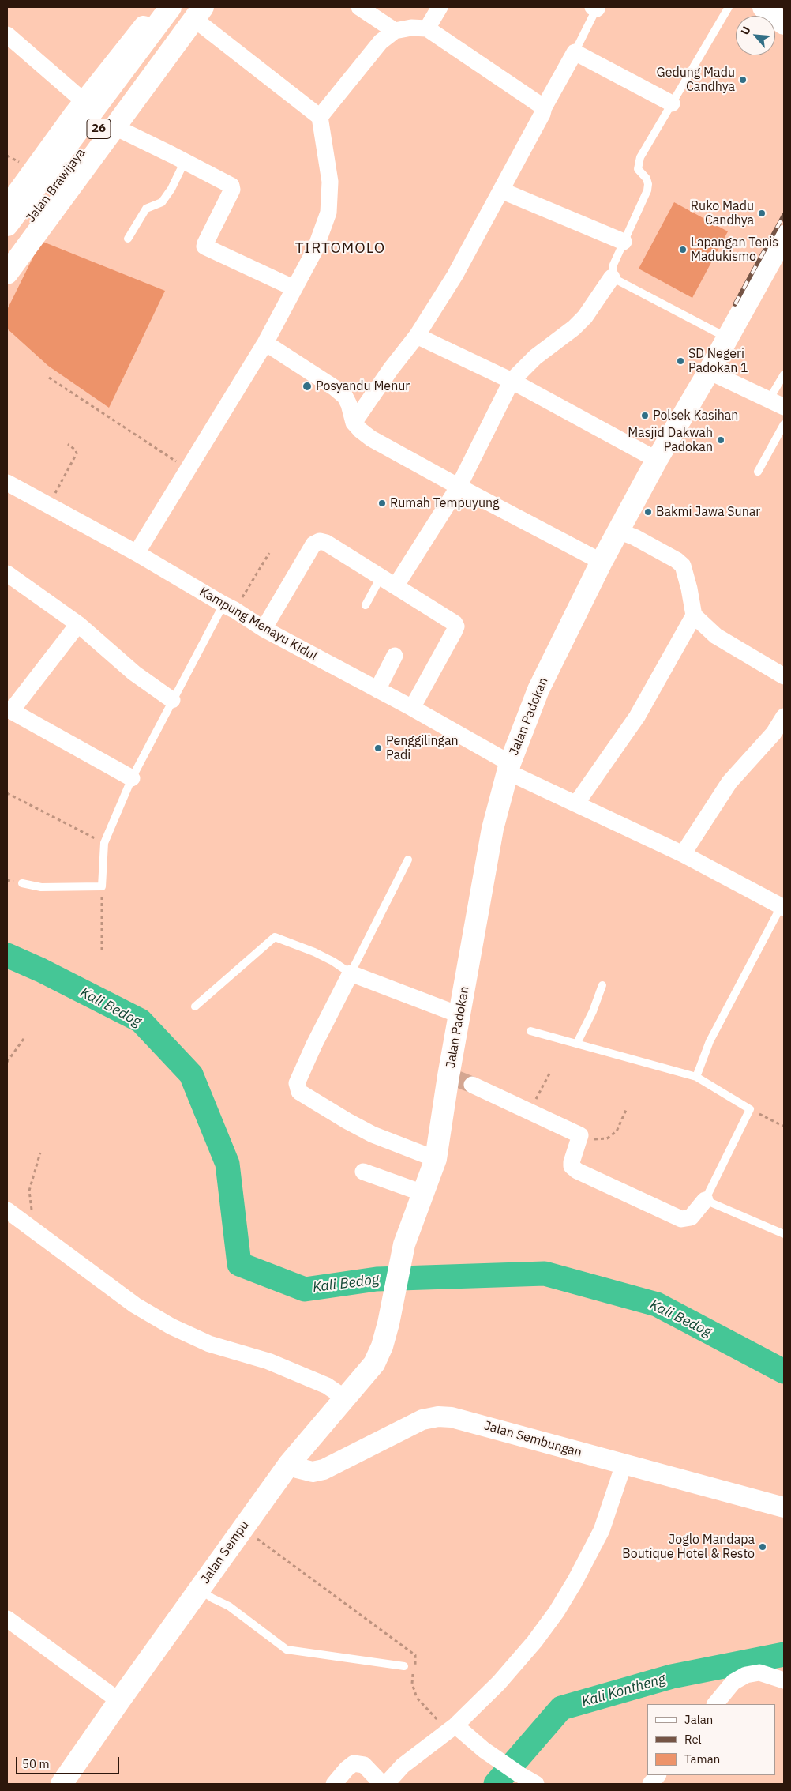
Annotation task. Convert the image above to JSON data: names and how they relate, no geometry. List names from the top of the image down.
{
  "streets": {
    "main road": [
      "26",
      "Jalan Brawijaya",
      "Jalan Padokan",
      "Jalan Sempu"
    ],
    "street": ["Kampung Menayu Kidul", "Jalan Sembungan"]
  },
  "crossings": [
    ["Kampung Menayu Kidul", "Jalan Padokan"],
    ["Jalan Padokan", "Jalan Sempu"],
    ["Jalan Sembungan", "Jalan Sempu"]
  ],
  "districts": ["TIRTOMOLO"],
  "water": ["Kali Bedog", "Kali Kontheng"],
  "places": [
    "Gedung Madu Candhya",
    "Ruko Madu Candhya",
    "Lapangan Tenis Madukismo",
    "SD Negeri Padokan 1",
    "Posyandu Menur",
    "Polsek Kasihan",
    "Masjid Dakwah Padokan",
    "Rumah Tempuyung",
    "Bakmi Jawa Sunar",
    "Penggilingan Padi",
    "Joglo Mandapa Boutique Hotel & Resto"
  ],
  "legend": ["Jalan", "Rel", "Taman"],
  "scale_bar": "50 m",
  "north": "top left"
}
